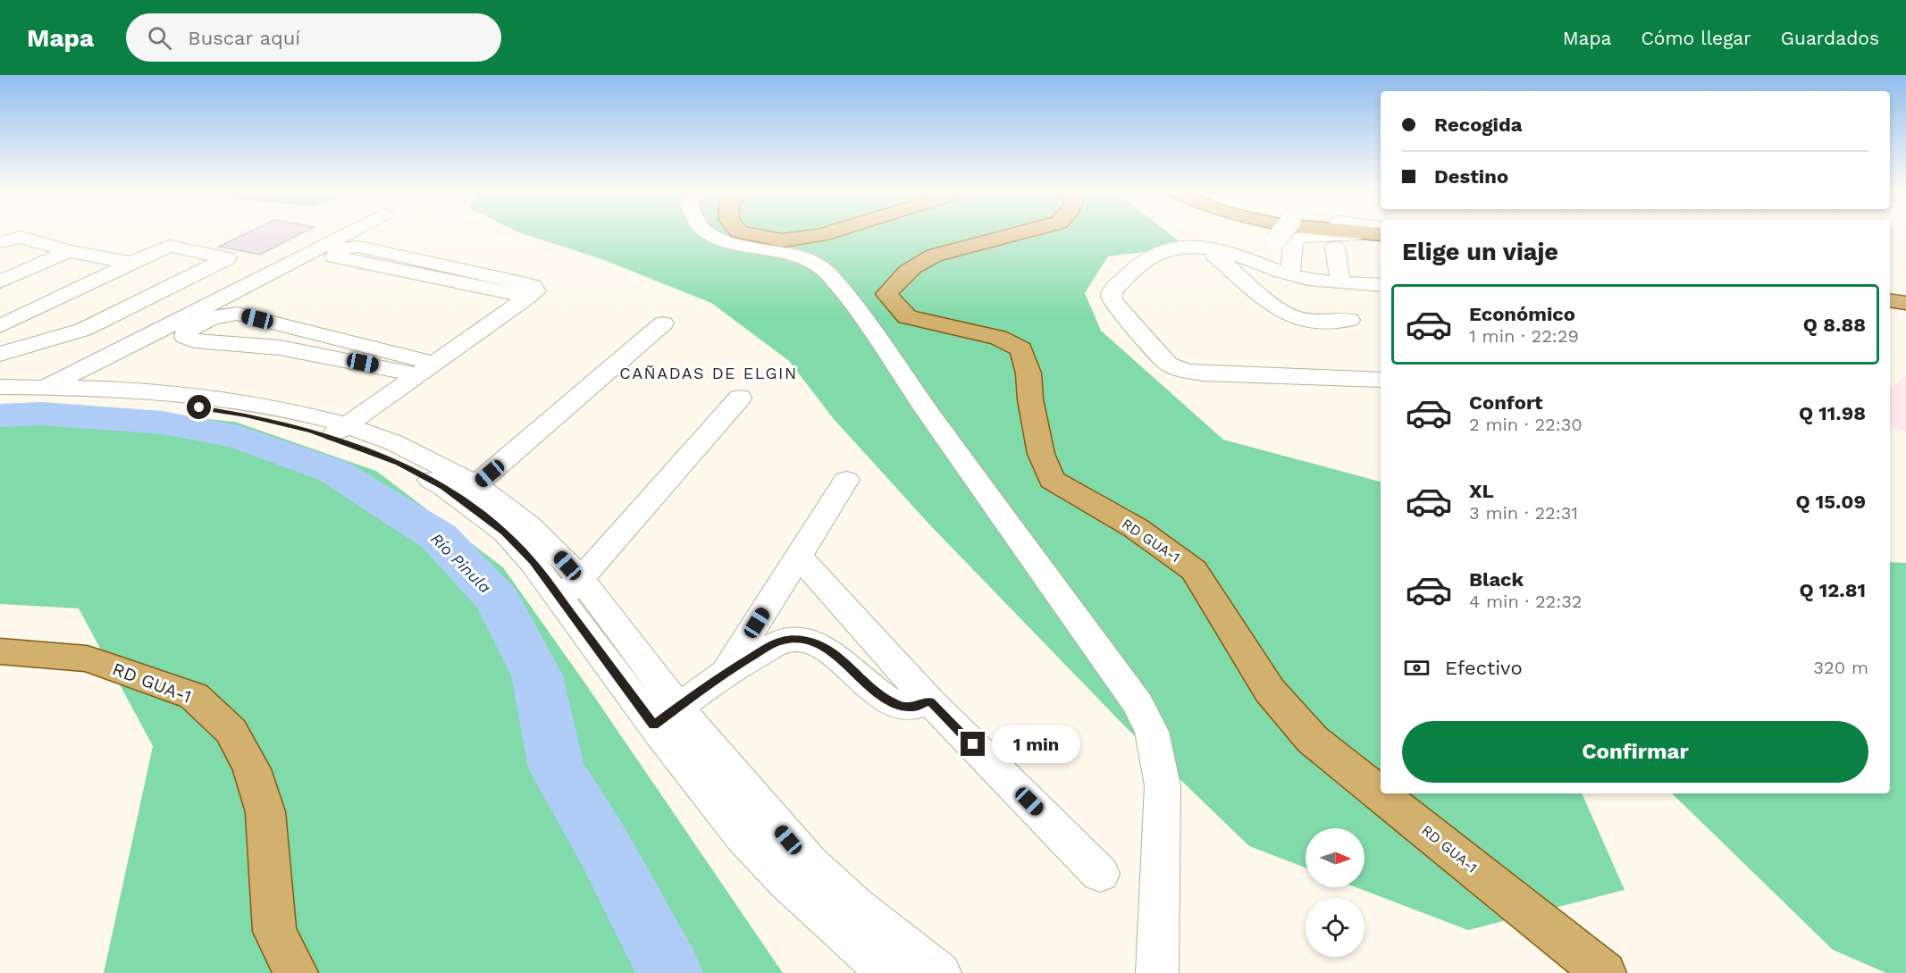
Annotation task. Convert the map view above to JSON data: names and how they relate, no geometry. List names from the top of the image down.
{
  "streets": {
    "main road": ["RD GUA-1"]
  },
  "districts": ["CAÑADAS DE ELGIN"],
  "water": ["Río Pinula"],
  "north": "right",
  "page": {
    "header": "Mapa",
    "search": "Buscar aquí",
    "nav": ["Mapa", "Cómo llegar", "Guardados"],
    "banner": ["Recogida", "Destino"],
    "heading": "Elige un viaje",
    "list": [
      {
        "name": "Económico",
        "note": "1 min · 22:29",
        "value": "Q 8.88"
      },
      {
        "name": "Confort",
        "note": "2 min · 22:30",
        "value": "Q 11.98"
      },
      {
        "name": "XL",
        "note": "3 min · 22:31",
        "value": "Q 15.09"
      },
      {
        "name": "Black",
        "note": "4 min · 22:32",
        "value": "Q 12.81"
      }
    ],
    "pay": ["Efectivo", "320 m"],
    "buttons": "Confirmar",
    "bubble": "1 min"
  }
}
